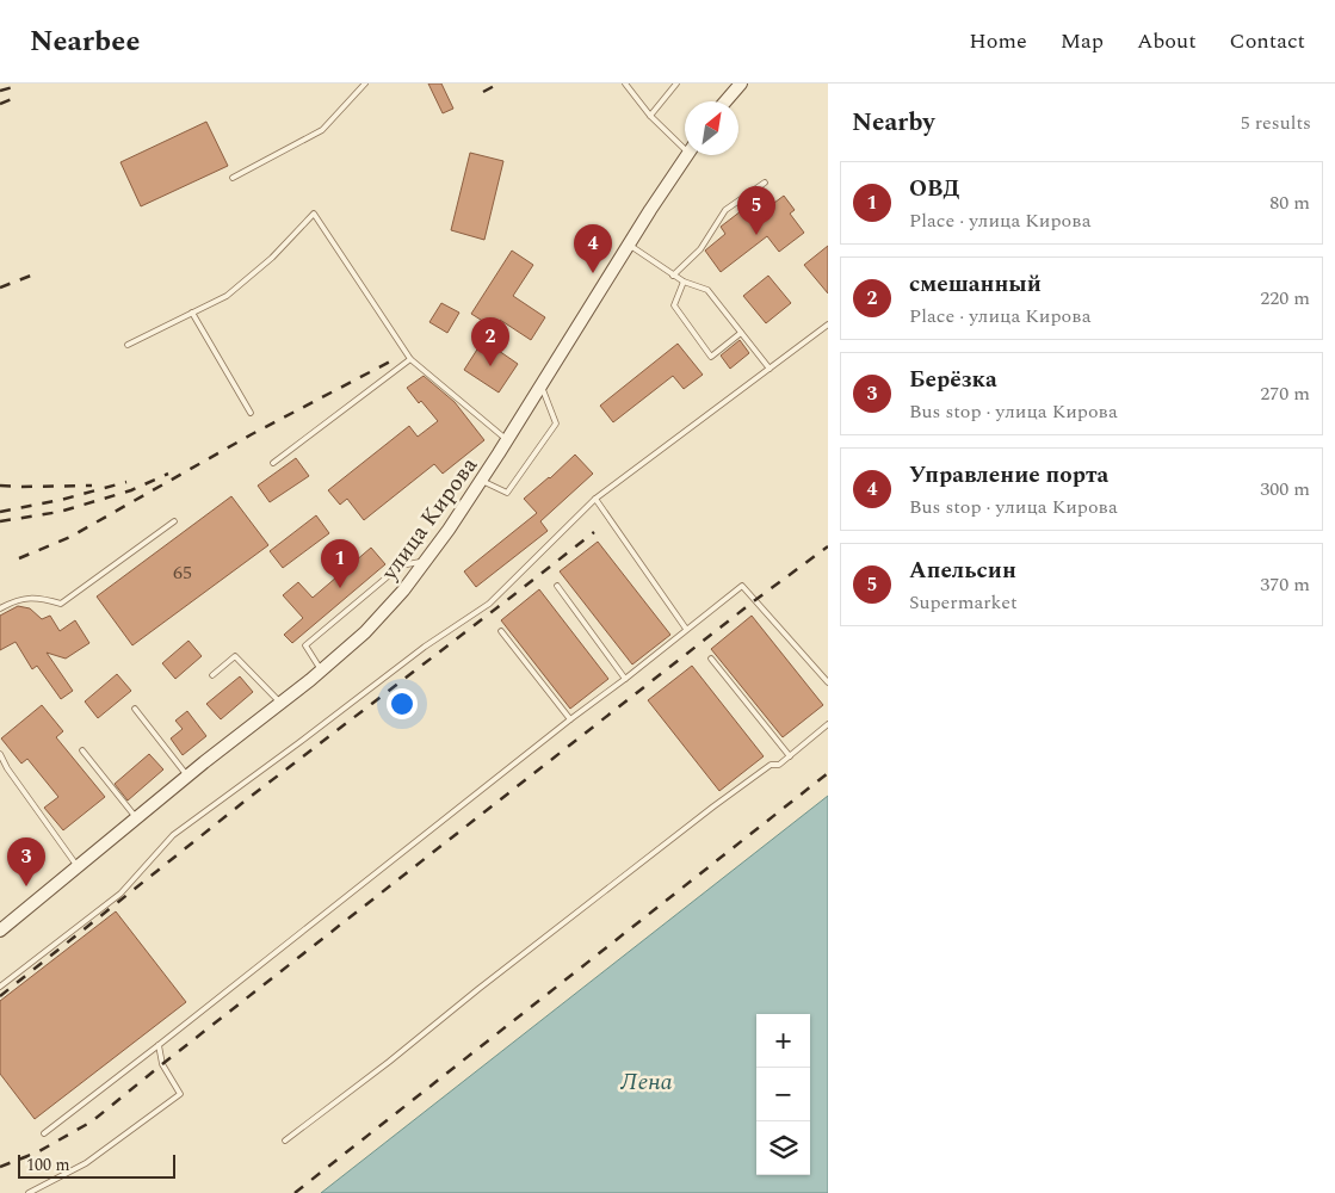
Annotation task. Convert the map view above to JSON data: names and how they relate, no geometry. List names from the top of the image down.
{
  "streets": {
    "main road": ["улица Кирова"]
  },
  "water": ["Лена"],
  "house_numbers": ["65"],
  "scale_bar": "100 m",
  "north": "top right",
  "page": {
    "header": "Nearbee",
    "nav": [
      "Home",
      "Map",
      "About",
      "Contact"
    ],
    "heading": ["Nearby", "5 results"],
    "list": [
      {
        "mark": "1",
        "name": "ОВД",
        "note": "Place · улица Кирова",
        "value": "80 m"
      },
      {
        "mark": "2",
        "name": "смешанный",
        "note": "Place · улица Кирова",
        "value": "220 m"
      },
      {
        "mark": "3",
        "name": "Берёзка",
        "note": "Bus stop · улица Кирова",
        "value": "270 m"
      },
      {
        "mark": "4",
        "name": "Управление порта",
        "note": "Bus stop · улица Кирова",
        "value": "300 m"
      },
      {
        "mark": "5",
        "name": "Апельсин",
        "note": "Supermarket",
        "value": "370 m"
      }
    ],
    "pins": [
      "5",
      "4",
      "2",
      "1",
      "3"
    ],
    "map_buttons": ["+", "−"],
    "scale": "100 m"
  }
}
